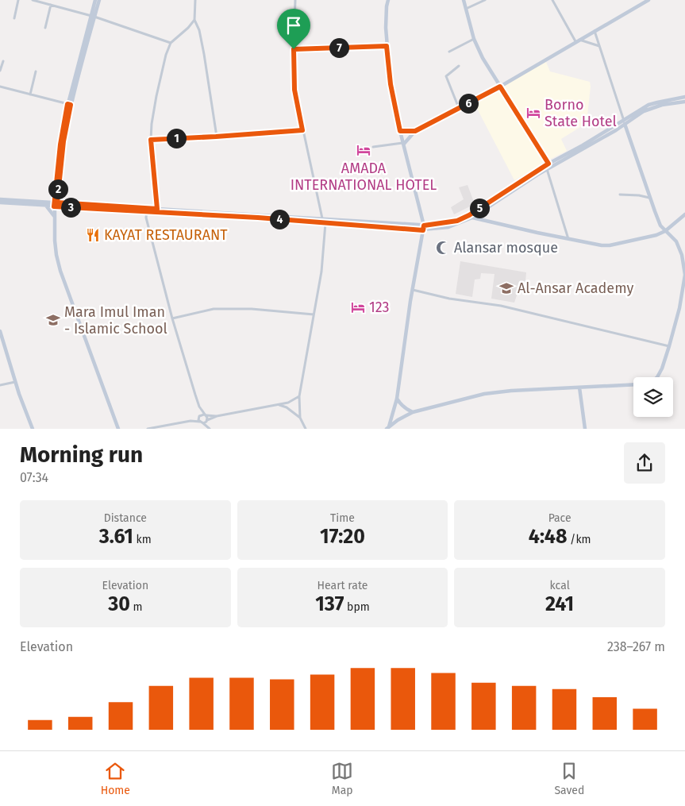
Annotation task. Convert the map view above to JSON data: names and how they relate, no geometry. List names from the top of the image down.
{
  "places": {
    "hotel": ["Borno State Hotel", "AMADA INTERNATIONAL HOTEL", "123"],
    "restaurant": ["KAYAT RESTAURANT"],
    "mosque": ["Alansar mosque"],
    "school or university": ["Al-Ansar Academy", "Mara Imul Iman - Islamic School"]
  },
  "page": {
    "pins": [
      "7",
      "6",
      "1",
      "2",
      "3",
      "5",
      "4"
    ],
    "heading": ["Morning run", "07:34"],
    "stats": [
      ["Distance", "3.61 km"],
      ["Time", "17:20"],
      ["Pace", "4:48 /km"],
      ["Elevation", "30 m"],
      ["Heart rate", "137 bpm"],
      ["kcal", "241"]
    ],
    "chart": ["Elevation", "238–267 m"],
    "tabs": ["Home", "Map", "Saved"]
  }
}
